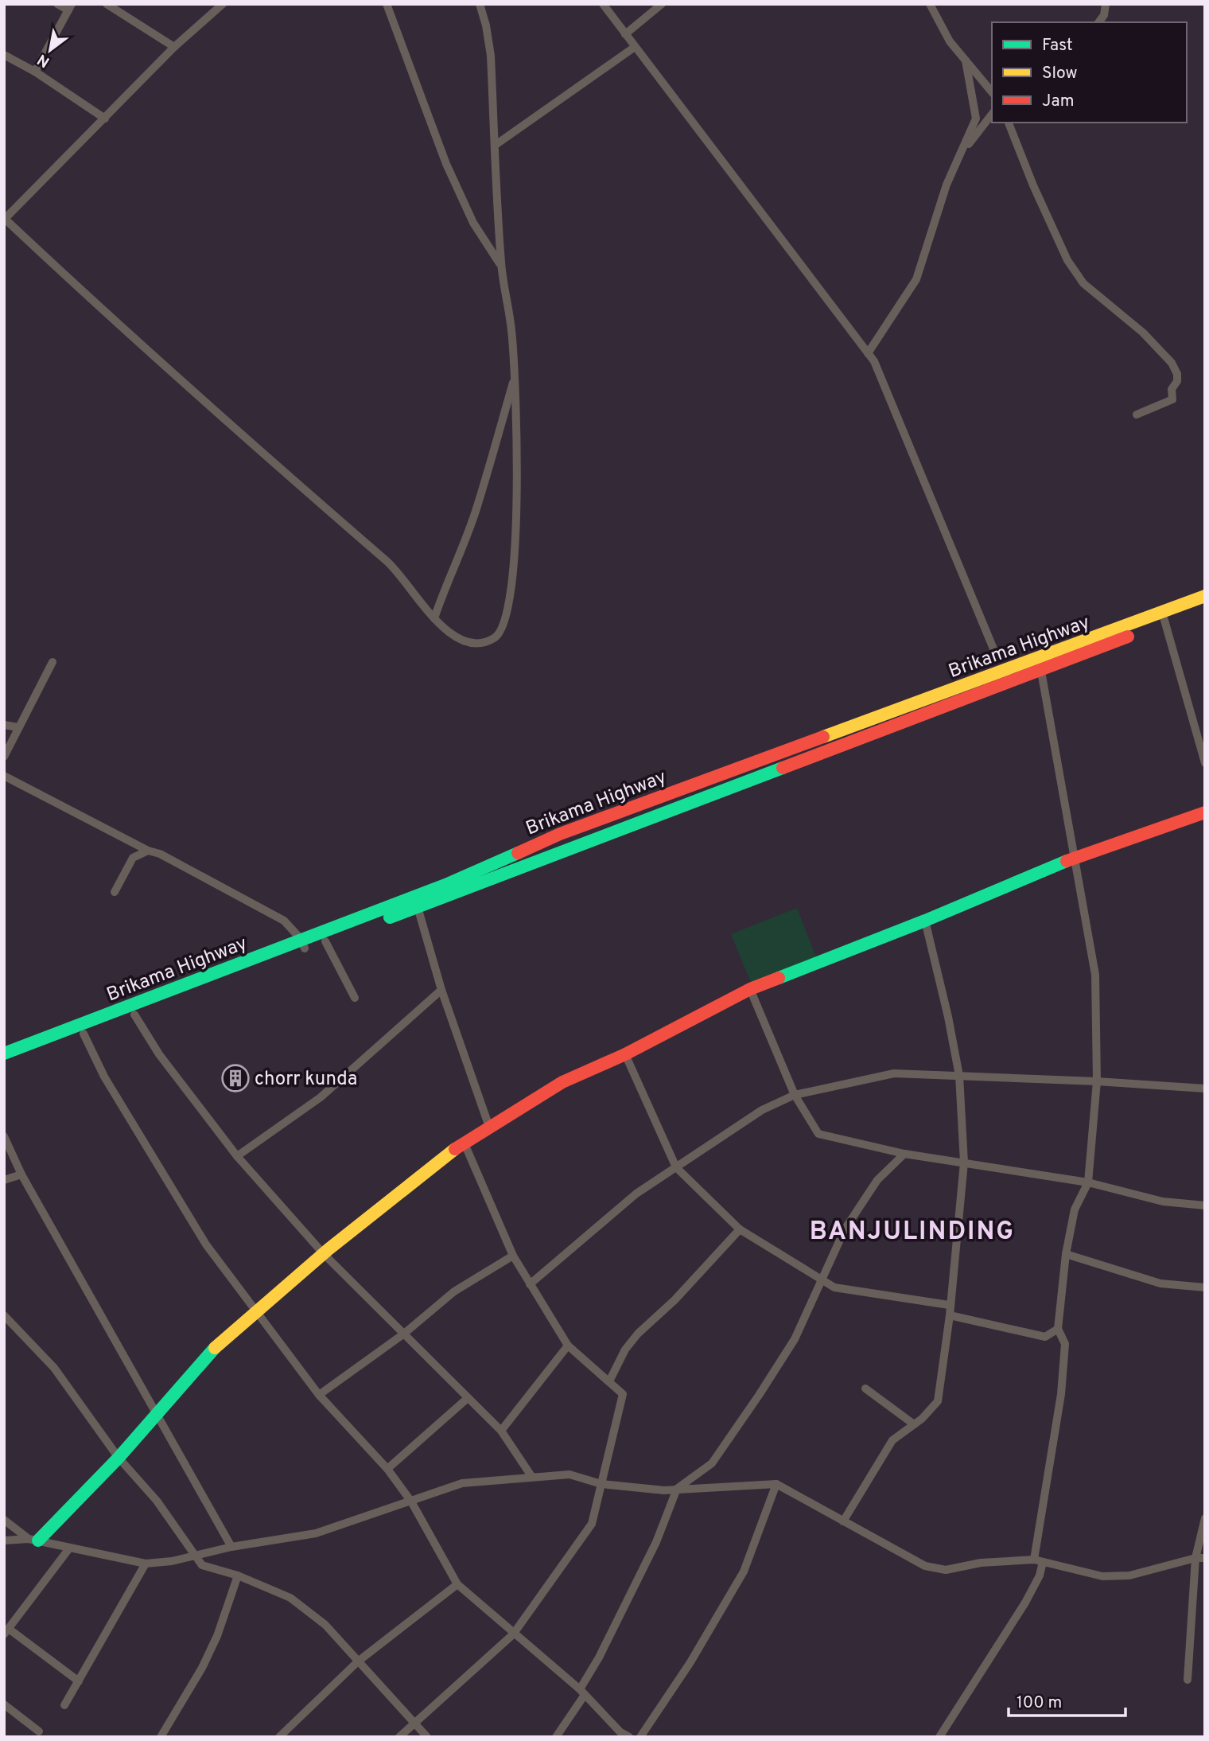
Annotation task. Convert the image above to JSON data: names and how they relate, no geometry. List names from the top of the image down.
{
  "streets": {
    "main road": ["Brikama Highway"]
  },
  "districts": ["BANJULINDING"],
  "places": {
    "building": ["chorr kunda"]
  },
  "legend": ["Fast", "Slow", "Jam"],
  "scale_bar": "100 m",
  "north": "bottom left"
}
